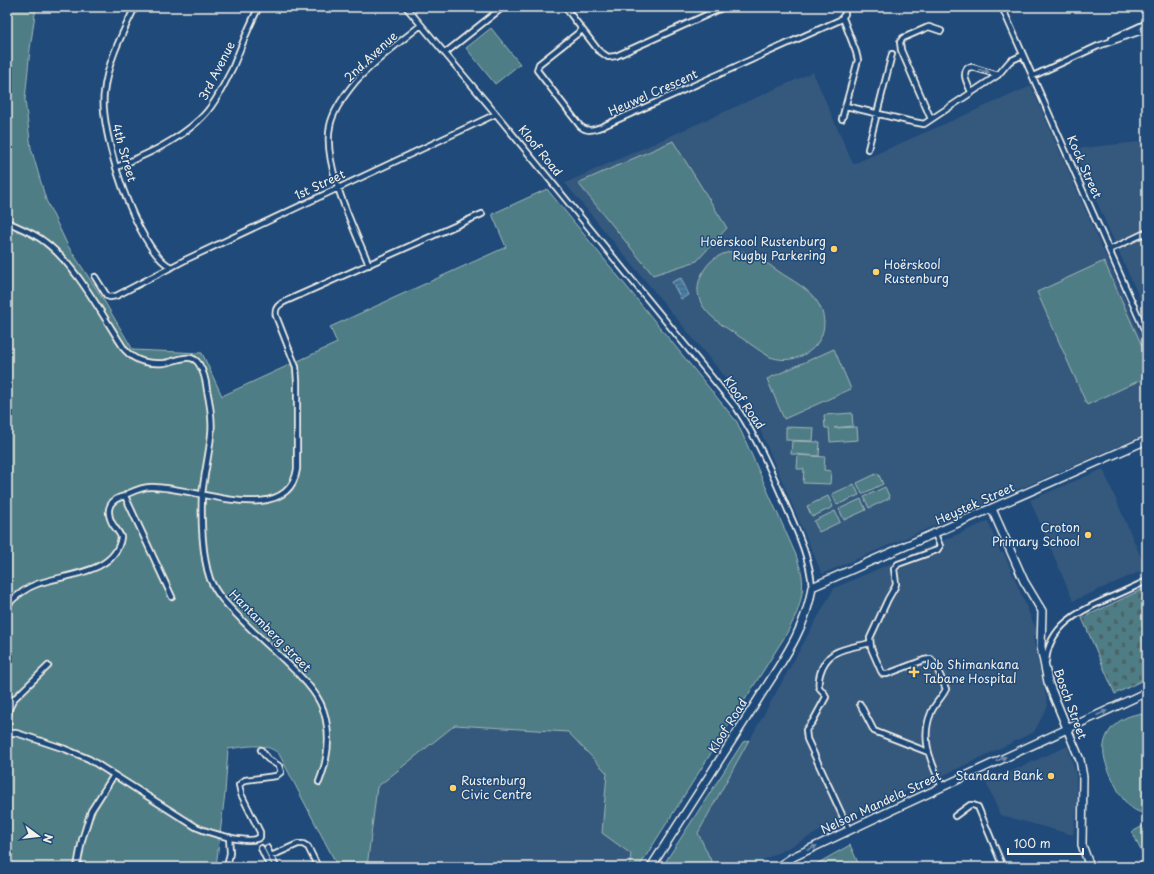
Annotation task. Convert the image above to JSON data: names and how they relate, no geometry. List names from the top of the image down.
{
  "streets": {
    "street": [
      "2nd Avenue",
      "3rd Avenue",
      "Heuwel Crescent",
      "Kloof Road",
      "4th Street",
      "Kock Street",
      "1st Street",
      "Heystek Street",
      "Hantamberg street",
      "Bosch Street",
      "Nelson Mandela Street"
    ]
  },
  "crossings": [
    ["2nd Avenue", "Kloof Road"],
    ["2nd Avenue", "1st Street"],
    ["3rd Avenue", "4th Street"],
    ["Kloof Road", "1st Street"],
    ["Kloof Road", "Heystek Street"],
    ["4th Street", "1st Street"],
    ["Heystek Street", "Bosch Street"],
    ["Bosch Street", "Nelson Mandela Street"]
  ],
  "one_way": ["Nelson Mandela Street"],
  "places": {
    "other": [
      "Hoërskool Rustenburg Rugby Parkering",
      "Hoërskool Rustenburg",
      "Croton Primary School",
      "Standard Bank",
      "Rustenburg Civic Centre"
    ],
    "health": ["Job Shimankana Tabane Hospital"]
  },
  "scale_bar": "100 m",
  "north": "right"
}
